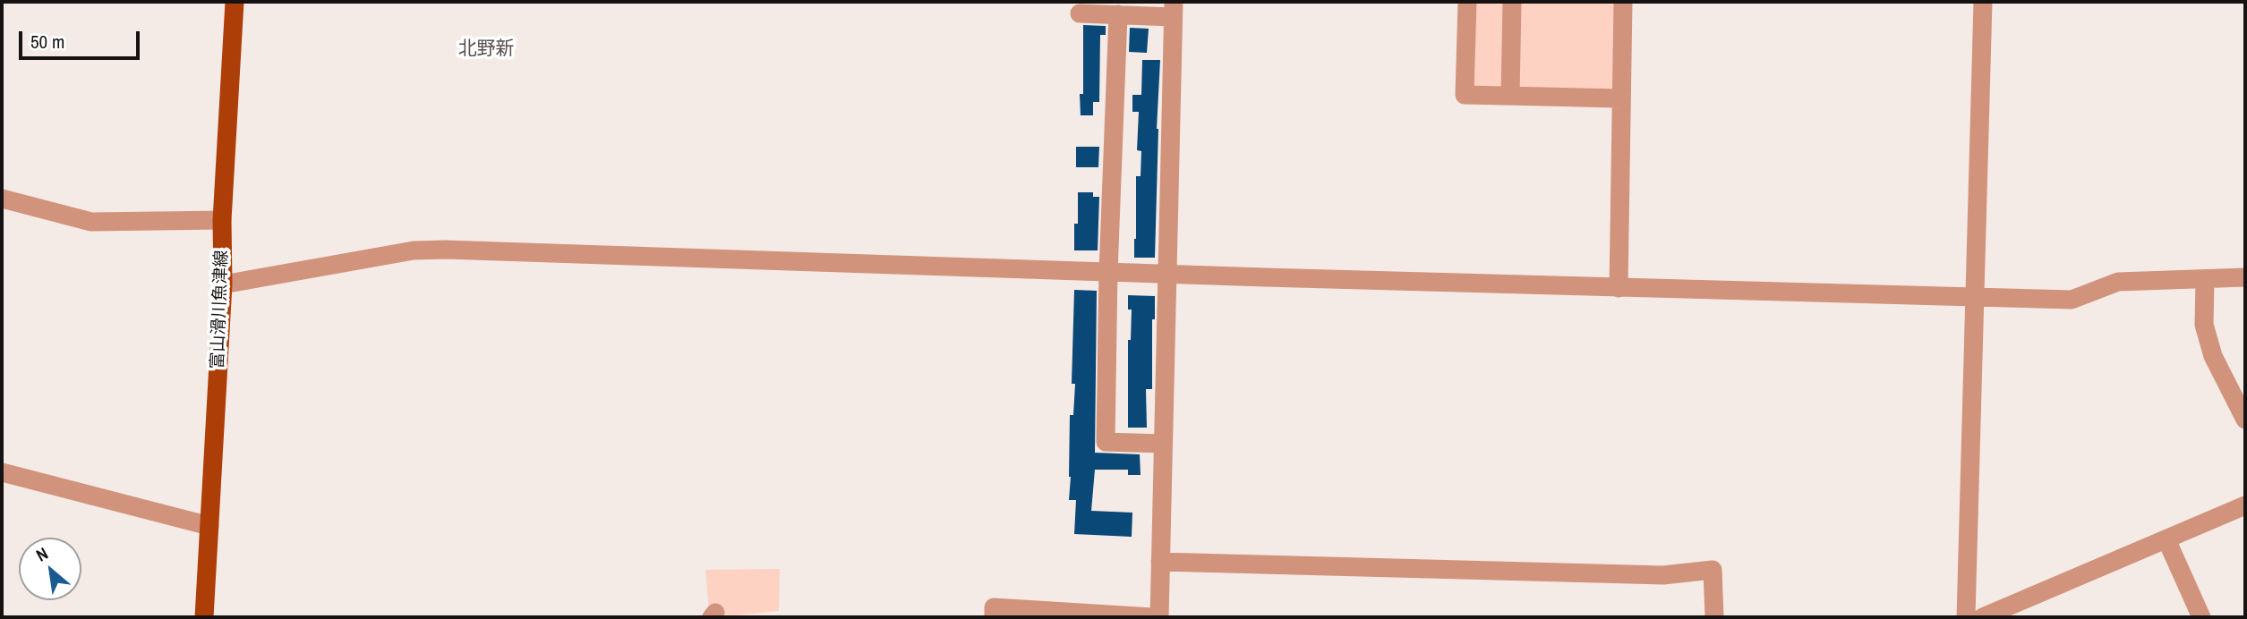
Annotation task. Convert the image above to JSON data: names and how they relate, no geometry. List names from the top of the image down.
{
  "streets": {
    "main road": ["富山滑川魚津線"]
  },
  "districts": ["北野新"],
  "scale_bar": "50 m",
  "north": "top left"
}
